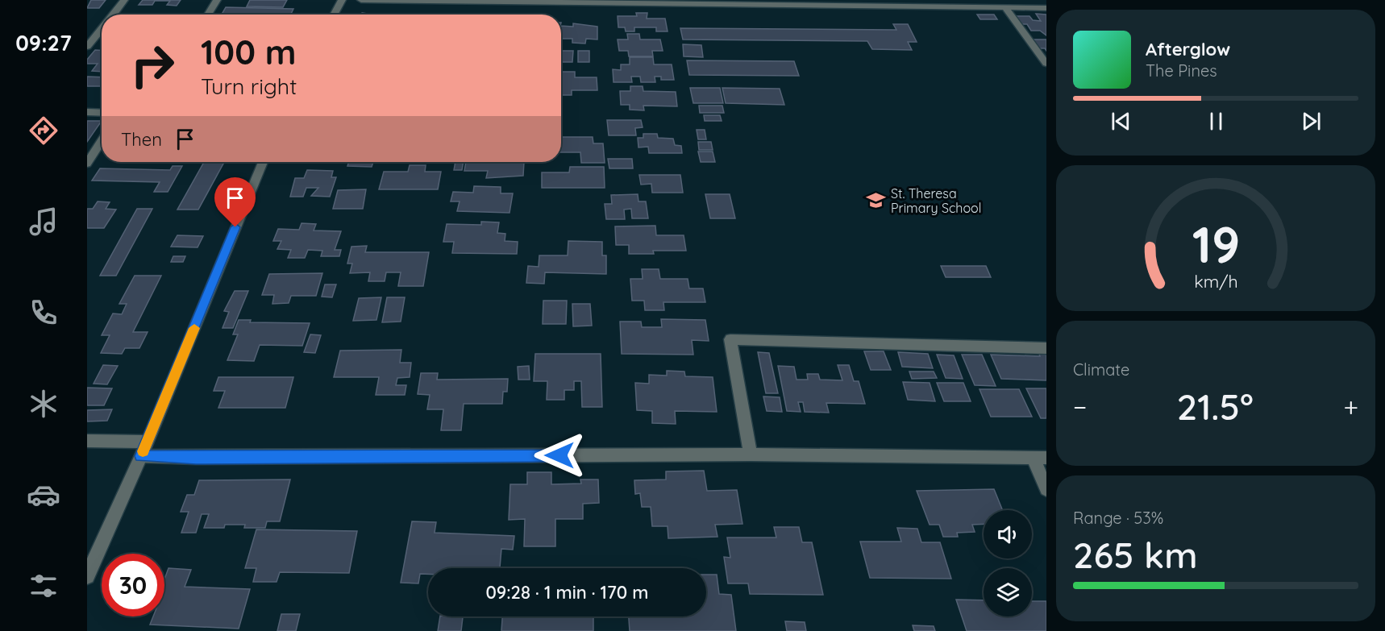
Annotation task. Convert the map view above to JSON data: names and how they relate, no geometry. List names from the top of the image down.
{
  "places": {
    "school or university": ["St. Theresa Primary School"]
  },
  "page": {
    "tabs": "09:27",
    "turn": ["100 m", "Turn right"],
    "song": ["Afterglow", "The Pines"],
    "then": "Then",
    "tile": [
      "Climate",
      ["Range · 53%", "265 km"]
    ],
    "heat": ["−", "21.5°", "+"],
    "limit": "30",
    "trip": "09:28 · 1 min · 170 m",
    "gauge": ["19", "km/h"]
  }
}
